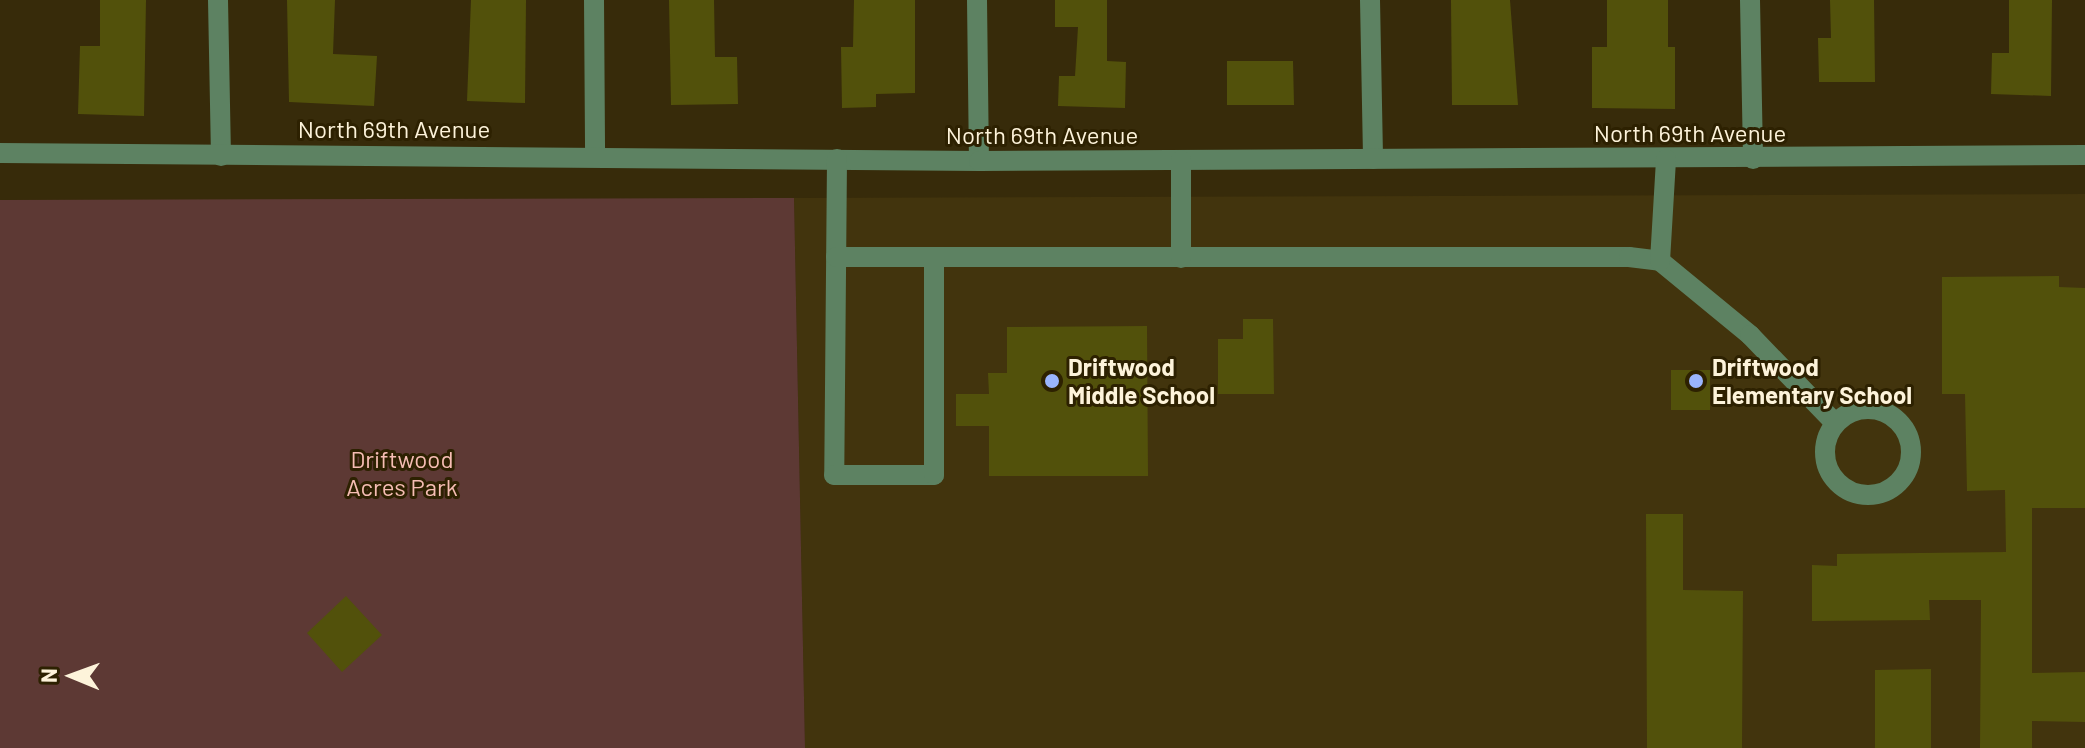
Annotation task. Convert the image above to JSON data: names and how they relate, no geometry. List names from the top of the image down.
{
  "streets": {
    "street": ["North 69th Avenue"]
  },
  "parks": ["Driftwood Acres Park"],
  "places": ["Driftwood Middle School", "Driftwood Elementary School"],
  "north": "left"
}
